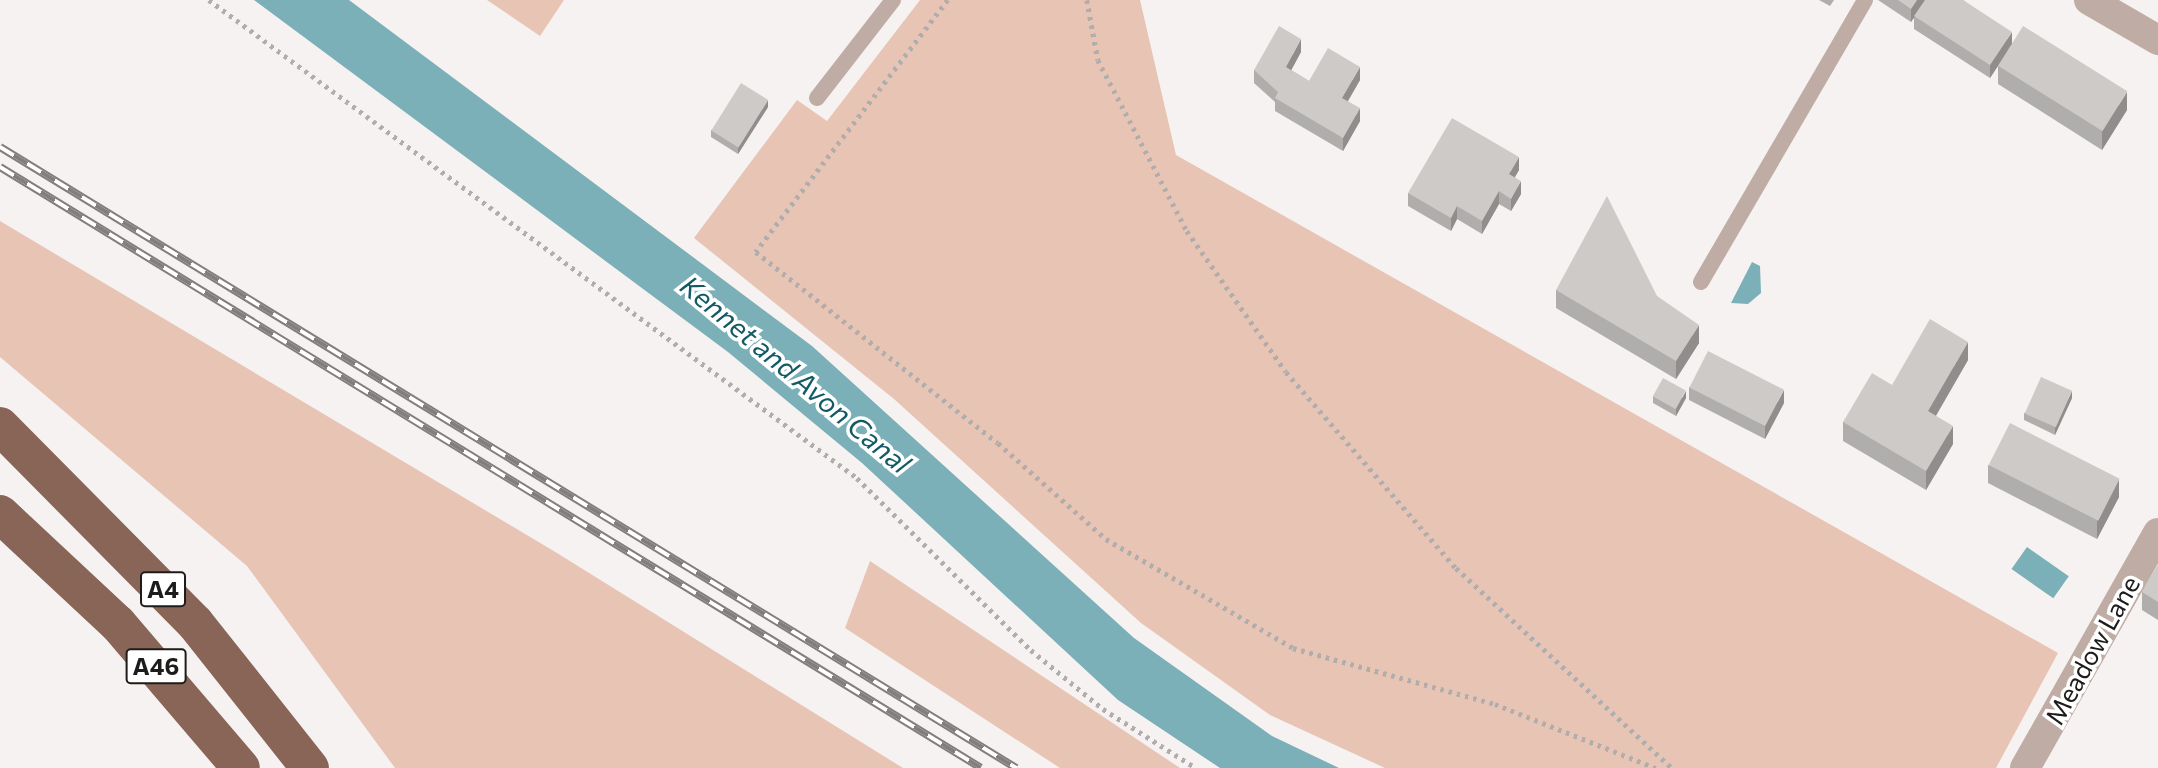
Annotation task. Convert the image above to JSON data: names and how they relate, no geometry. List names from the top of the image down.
{
  "streets": {
    "highway": ["A4", "A46"],
    "street": ["Meadow Lane"]
  },
  "water": ["Kennet and Avon Canal"]
}
